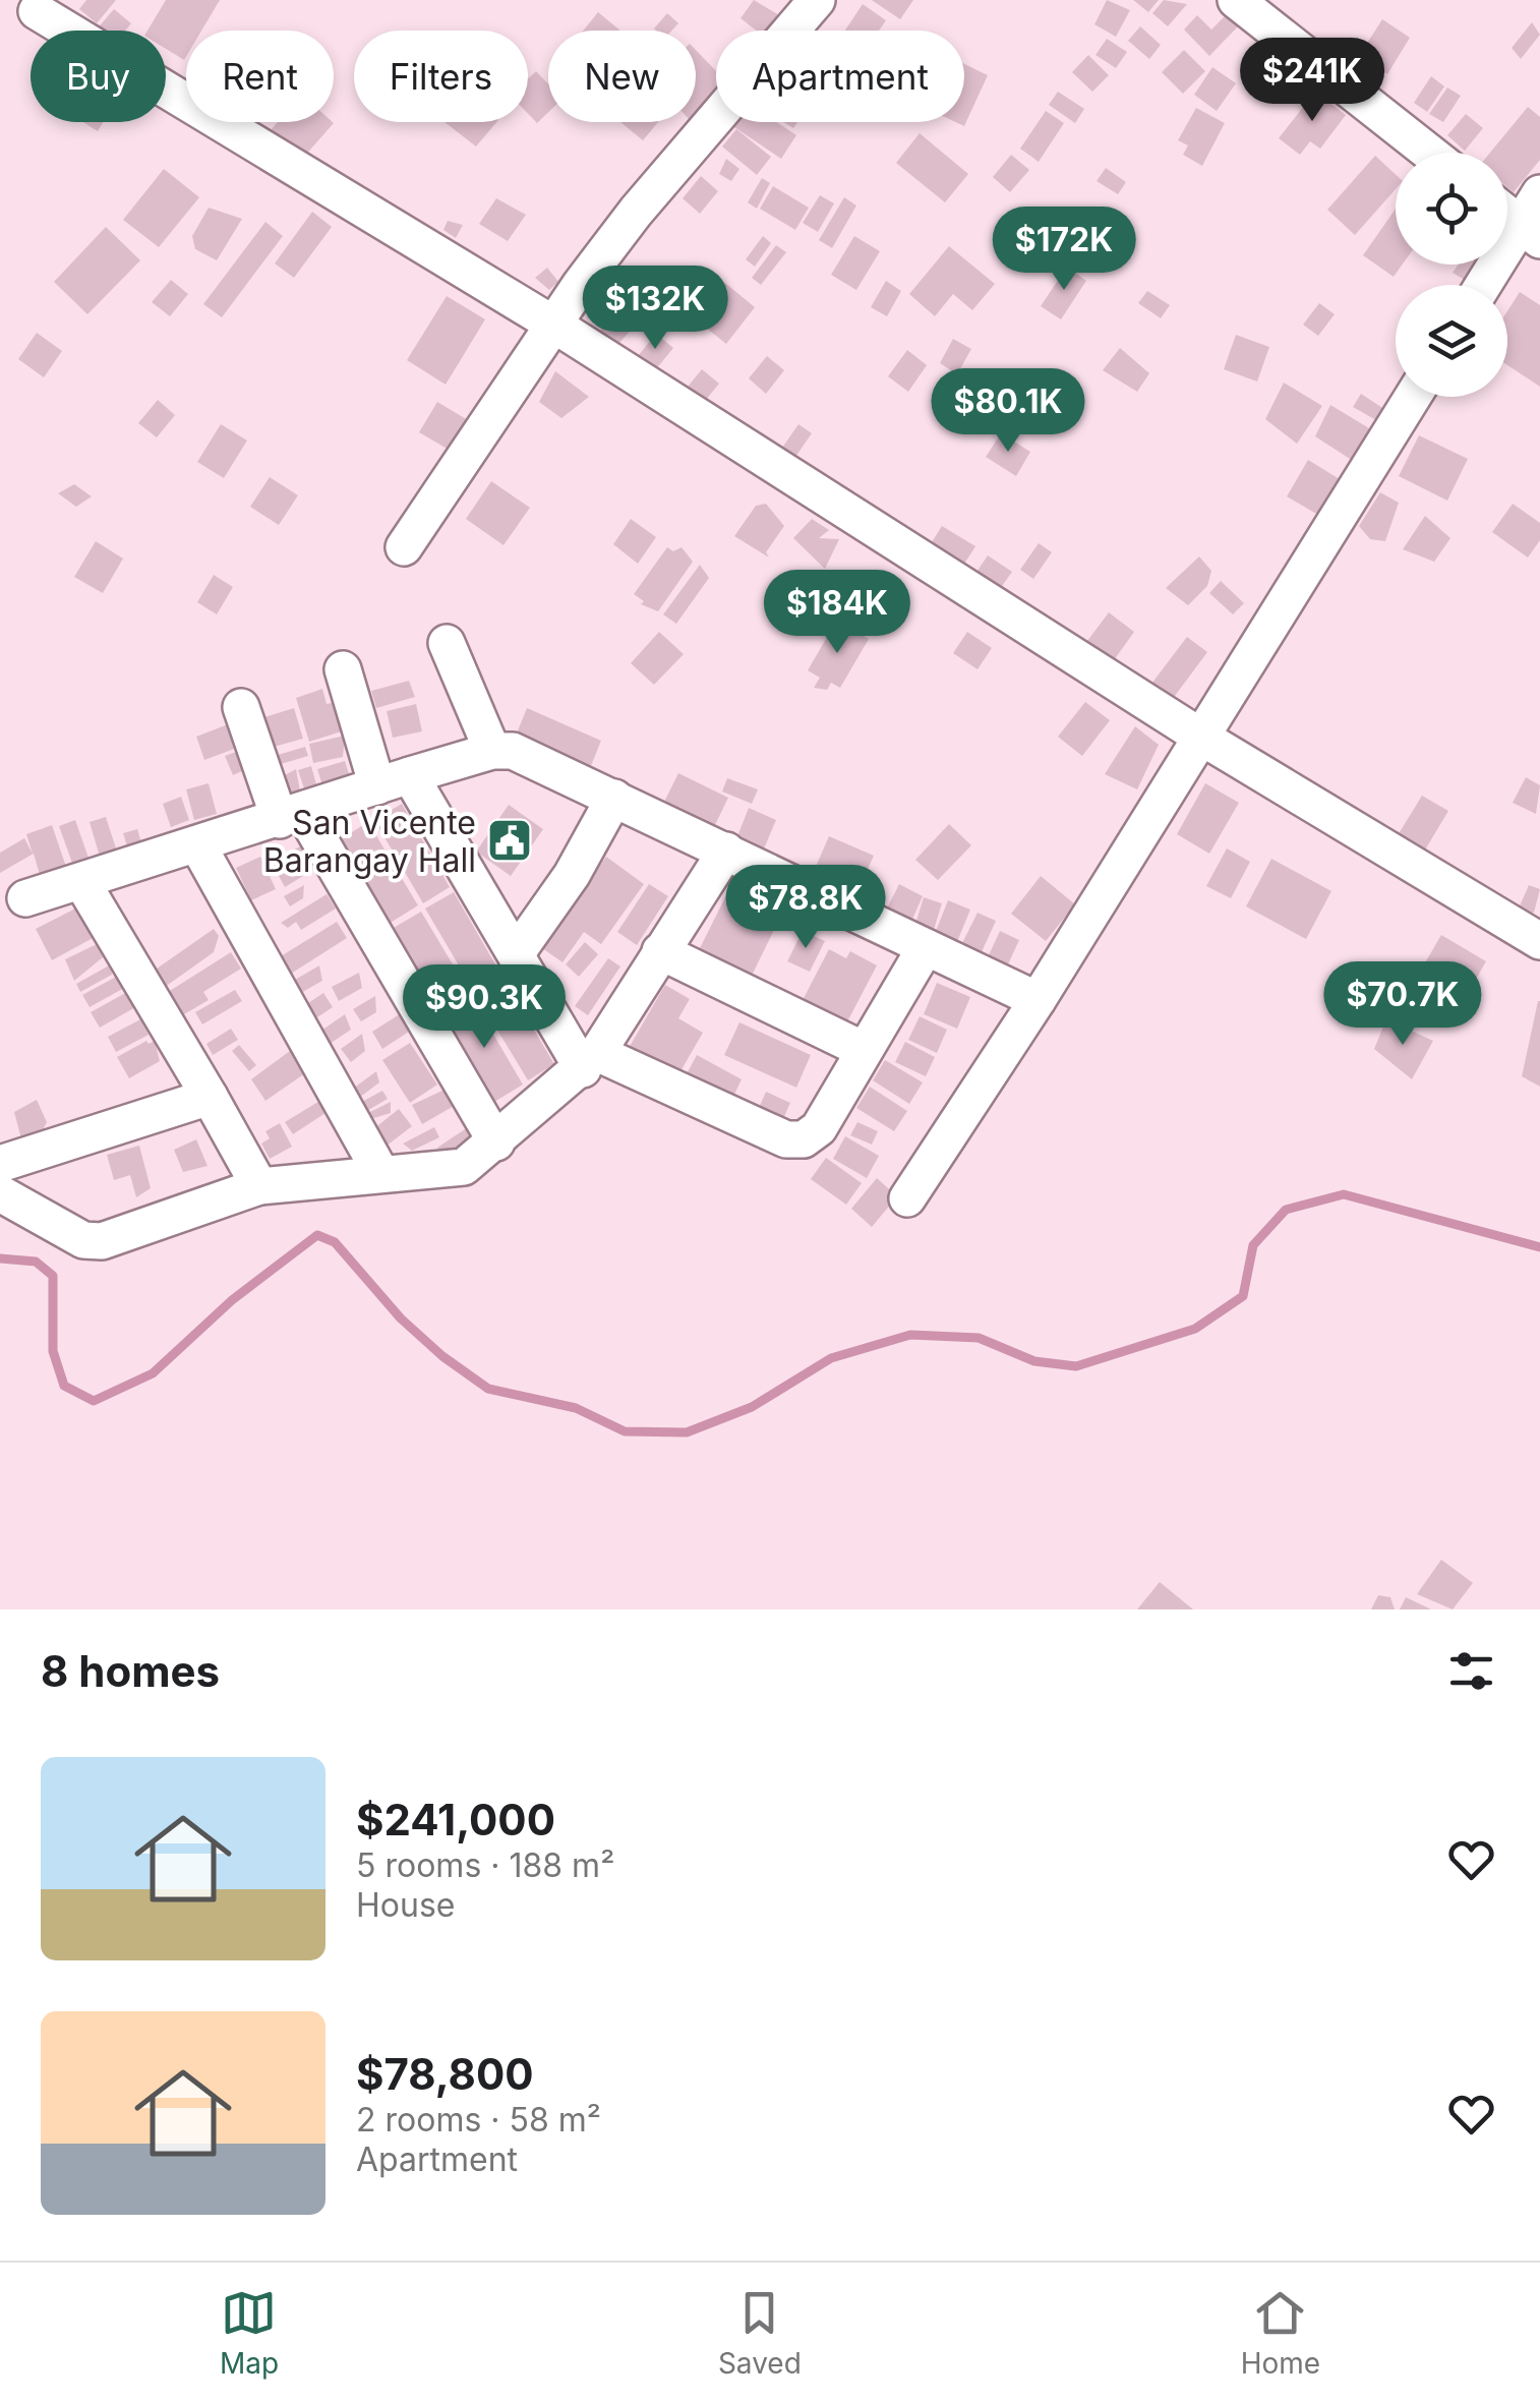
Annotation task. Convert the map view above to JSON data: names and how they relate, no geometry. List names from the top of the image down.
{
  "places": {
    "public building": ["San Vicente Barangay Hall"]
  },
  "page": {
    "chip": [
      "Buy",
      "Rent",
      "Filters",
      "New",
      "Apartment"
    ],
    "price": [
      "$241K",
      "$172K",
      "$132K",
      "$80.1K",
      "$184K",
      "$78.8K",
      "$70.7K",
      "$90.3K"
    ],
    "heading": "8 homes",
    "list": [
      {
        "name": "$241,000",
        "note": "5 rooms · 188 m² · House"
      },
      {
        "name": "$78,800",
        "note": "2 rooms · 58 m² · Apartment"
      }
    ],
    "tabs": ["Map", "Saved", "Home"]
  }
}
